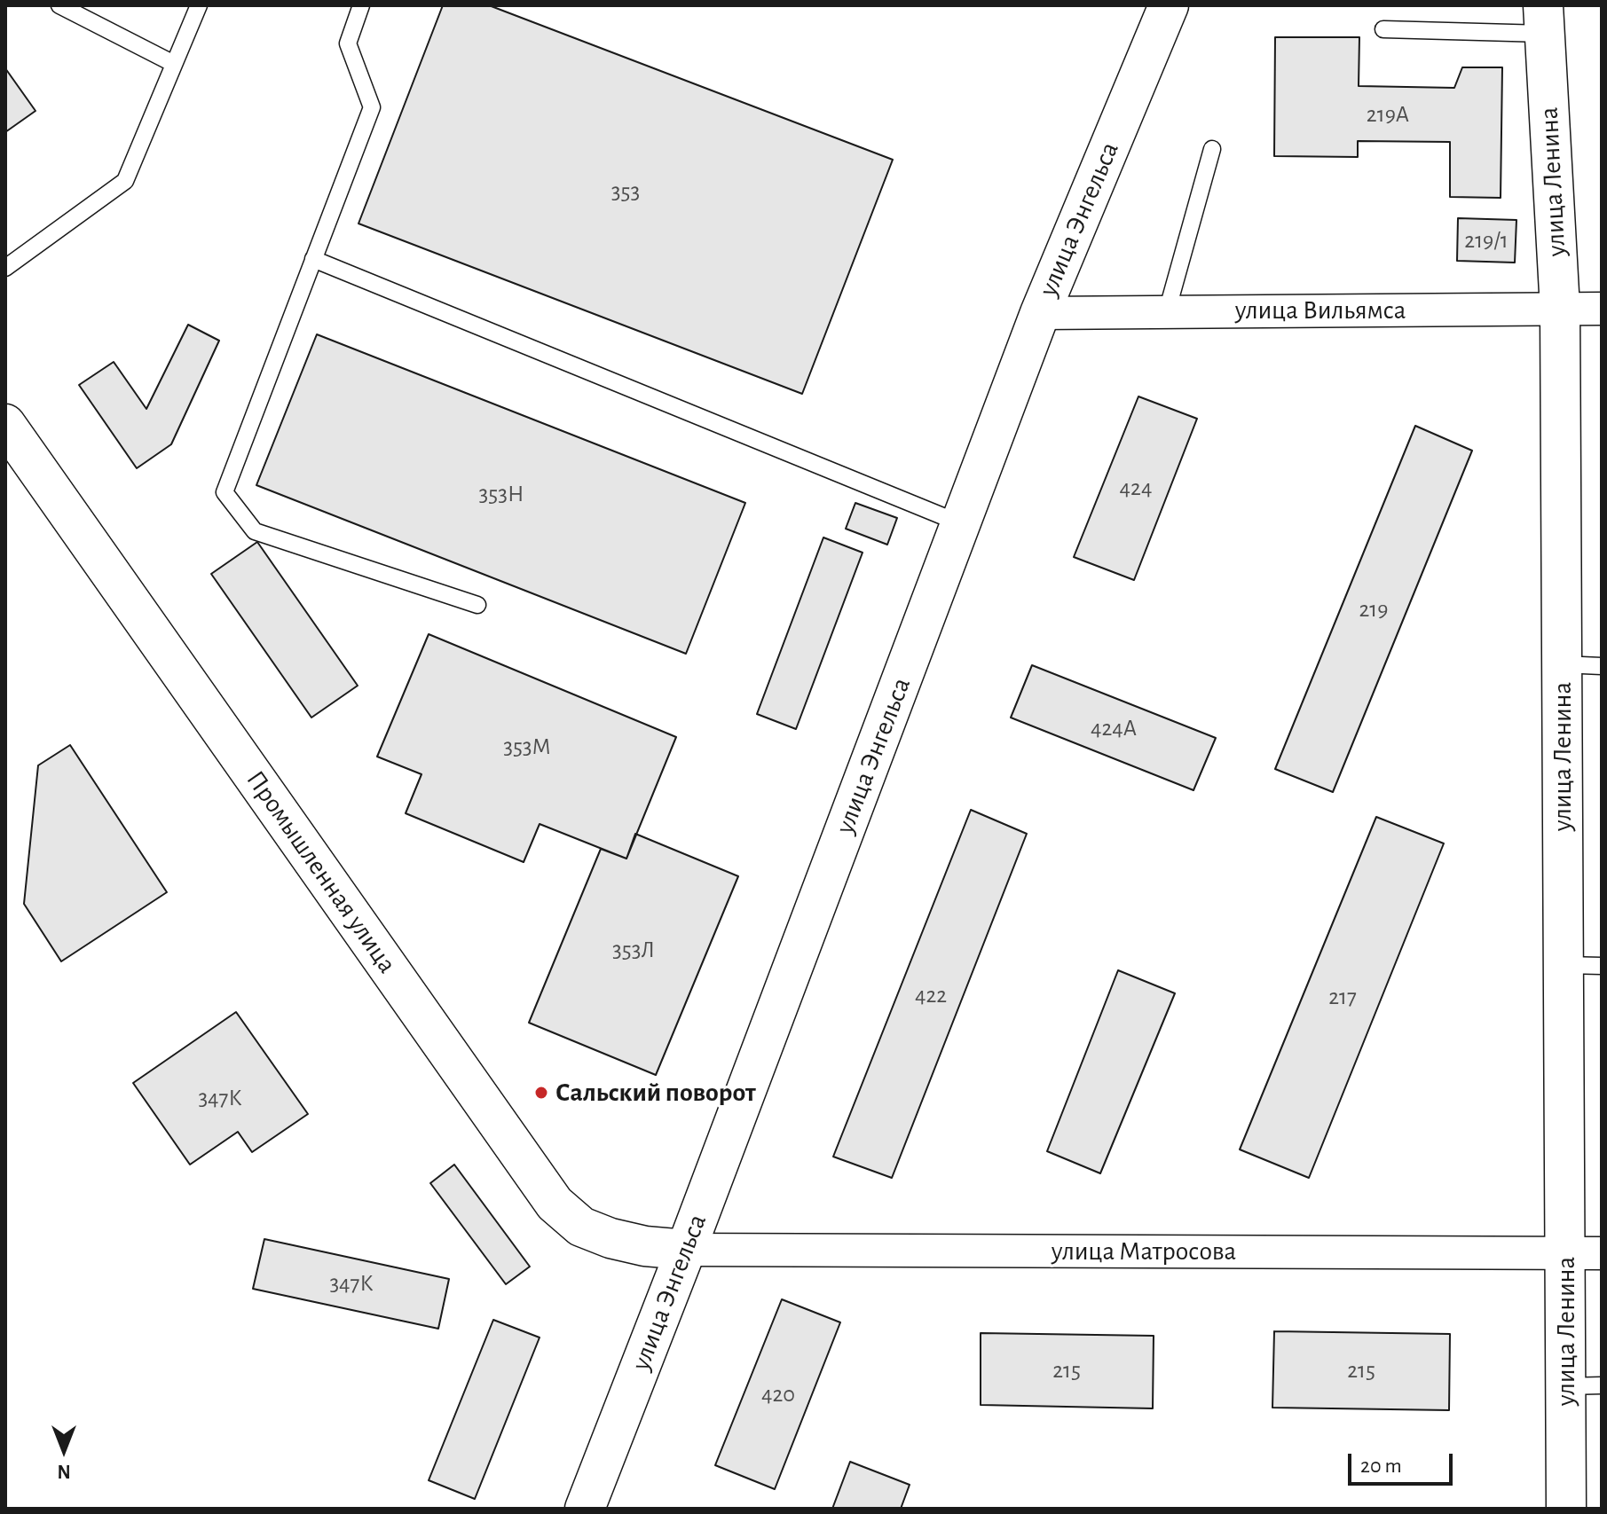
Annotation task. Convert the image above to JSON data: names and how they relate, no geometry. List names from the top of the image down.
{
  "streets": {
    "street": [
      "улица Ленина",
      "улица Энгельса",
      "улица Вильямса",
      "Промышленная улица",
      "улица Матросова"
    ]
  },
  "crossings": [
    ["улица Ленина", "улица Вильямса"],
    ["улица Ленина", "улица Матросова"],
    ["улица Энгельса", "улица Вильямса"],
    ["улица Энгельса", "Промышленная улица"],
    ["улица Энгельса", "улица Матросова"],
    ["Промышленная улица", "улица Матросова"]
  ],
  "places": ["Сальский поворот"],
  "house_numbers": [
    "219А",
    "353",
    "219/1",
    "424",
    "353Н",
    "219",
    "424А",
    "353М",
    "353Л",
    "422",
    "217",
    "347К",
    "347К",
    "215",
    "215",
    "420"
  ],
  "scale_bar": "20 m",
  "north": "bottom"
}
